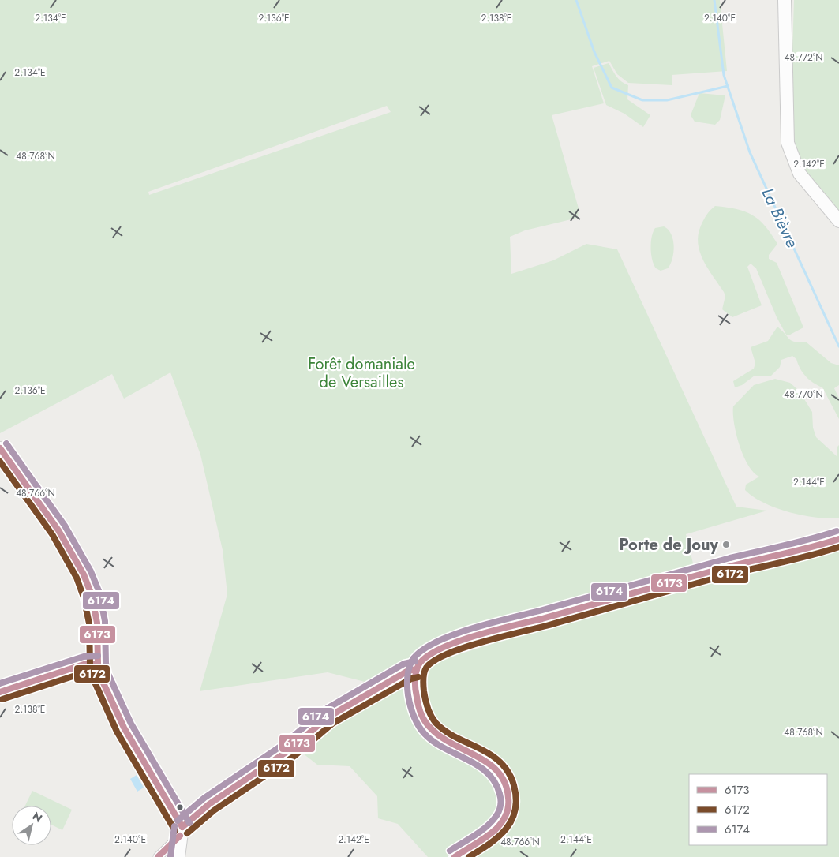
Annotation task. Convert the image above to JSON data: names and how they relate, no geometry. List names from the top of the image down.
{
  "water": ["La Bièvre"],
  "parks": ["Forêt domaniale de Versailles"],
  "places": ["Porte de Jouy"],
  "lines": ["transit line 6174", "transit line 6173", "transit line 6172"],
  "legend": ["6173", "6172", "6174"],
  "north": "top right",
  "coordinates": [
    "2.134°E",
    "2.136°E",
    "2.138°E",
    "2.140°E",
    "48.772°N",
    "48.768°N",
    "2.142°E",
    "48.770°N",
    "2.144°E",
    "48.766°N"
  ]
}
